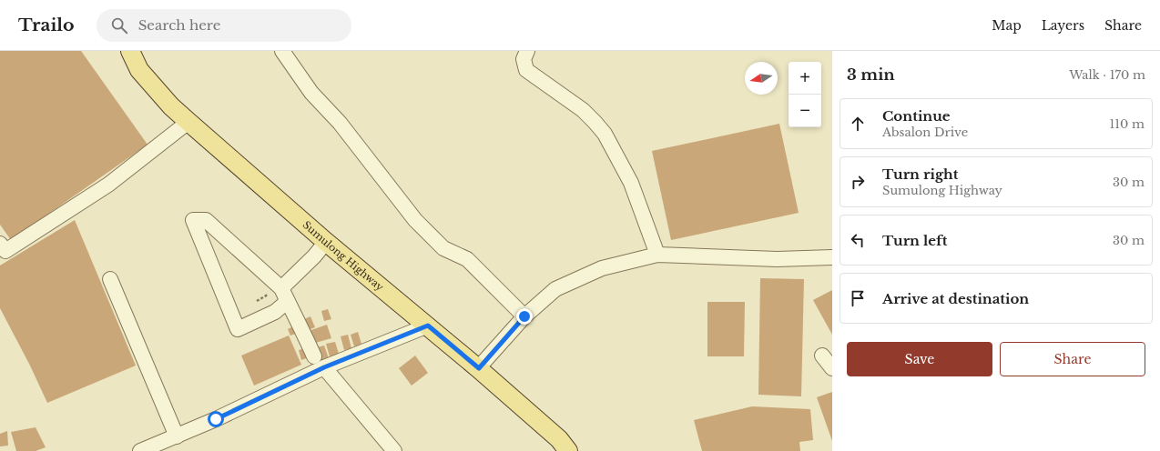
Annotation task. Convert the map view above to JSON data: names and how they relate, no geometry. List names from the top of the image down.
{
  "streets": {
    "main road": ["Sumulong Highway"]
  },
  "north": "left",
  "page": {
    "header": "Trailo",
    "search": "Search here",
    "nav": ["Map", "Layers", "Share"],
    "heading": ["3 min", "Walk · 170 m"],
    "map_buttons": ["+", "−"],
    "list": [
      ["Continue", "Absalon Drive", "110 m"],
      ["Turn right", "Sumulong Highway", "30 m"],
      ["Turn left", "30 m"],
      "Arrive at destination"
    ],
    "buttons": ["Save", "Share"]
  }
}
